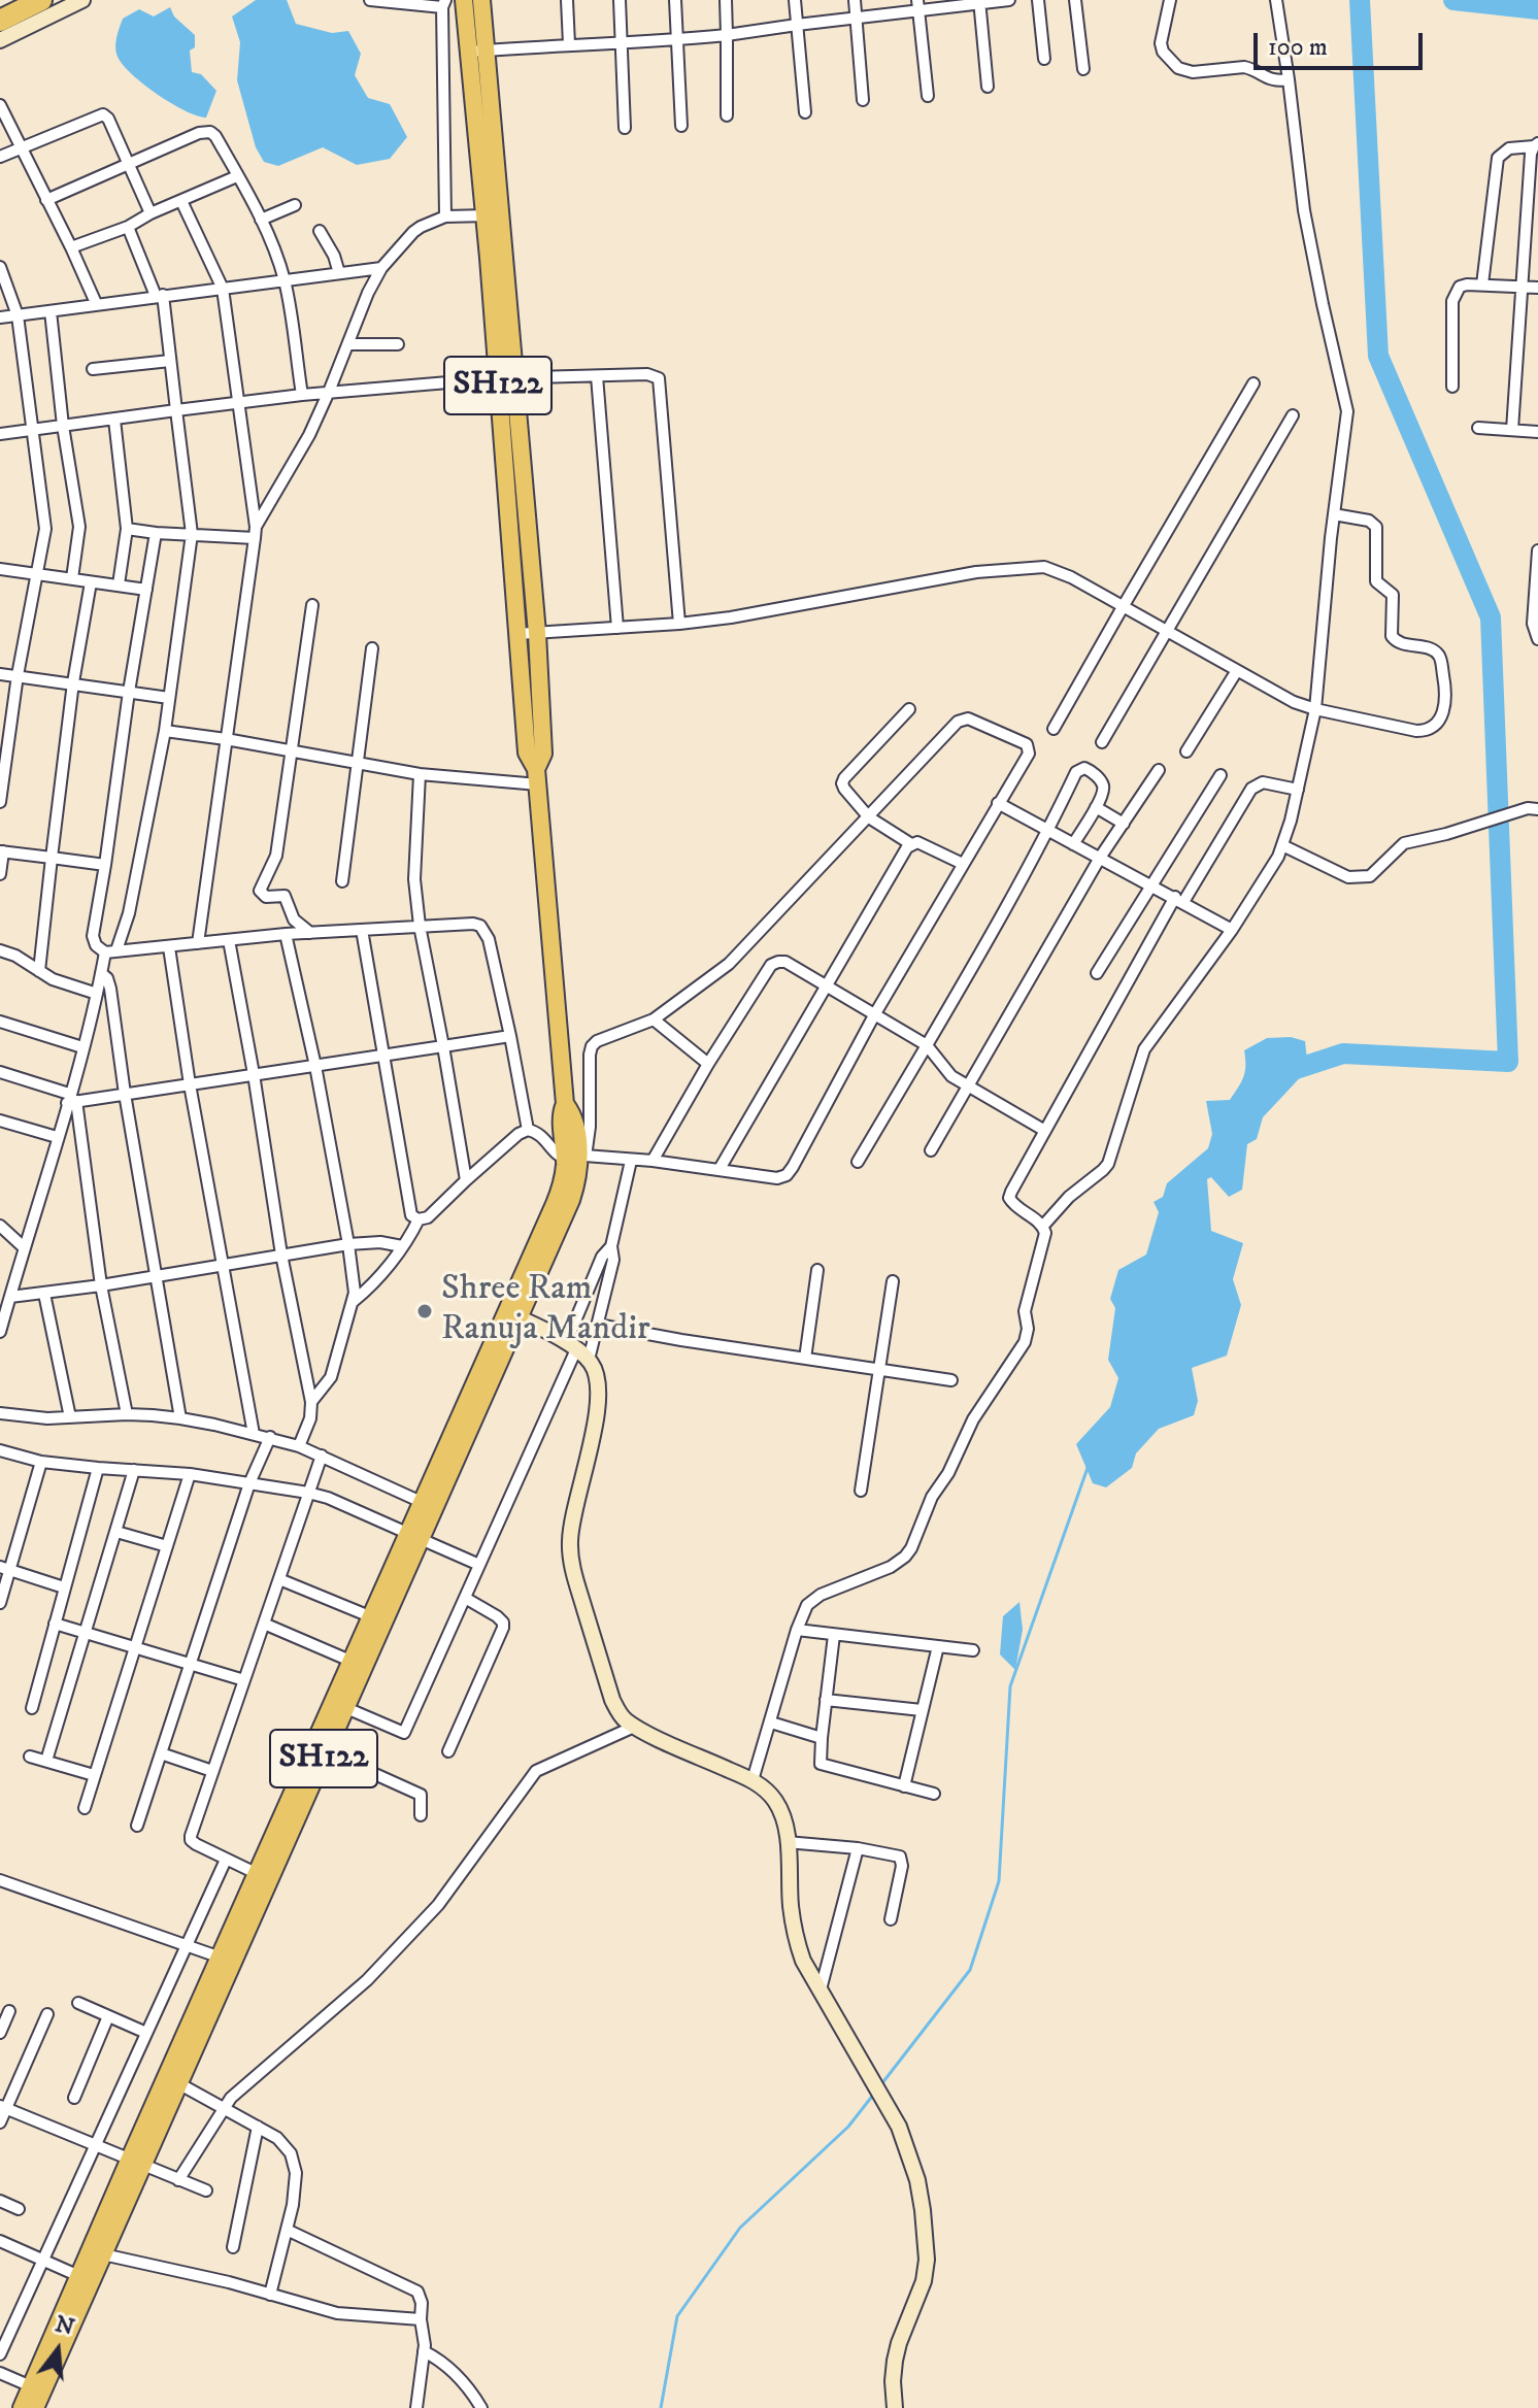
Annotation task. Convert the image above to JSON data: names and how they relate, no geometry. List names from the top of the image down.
{
  "streets": {
    "main road": ["SH122"]
  },
  "places": ["Shree Ram Ranuja Mandir"],
  "scale_bar": "100 m",
  "north": "top"
}
